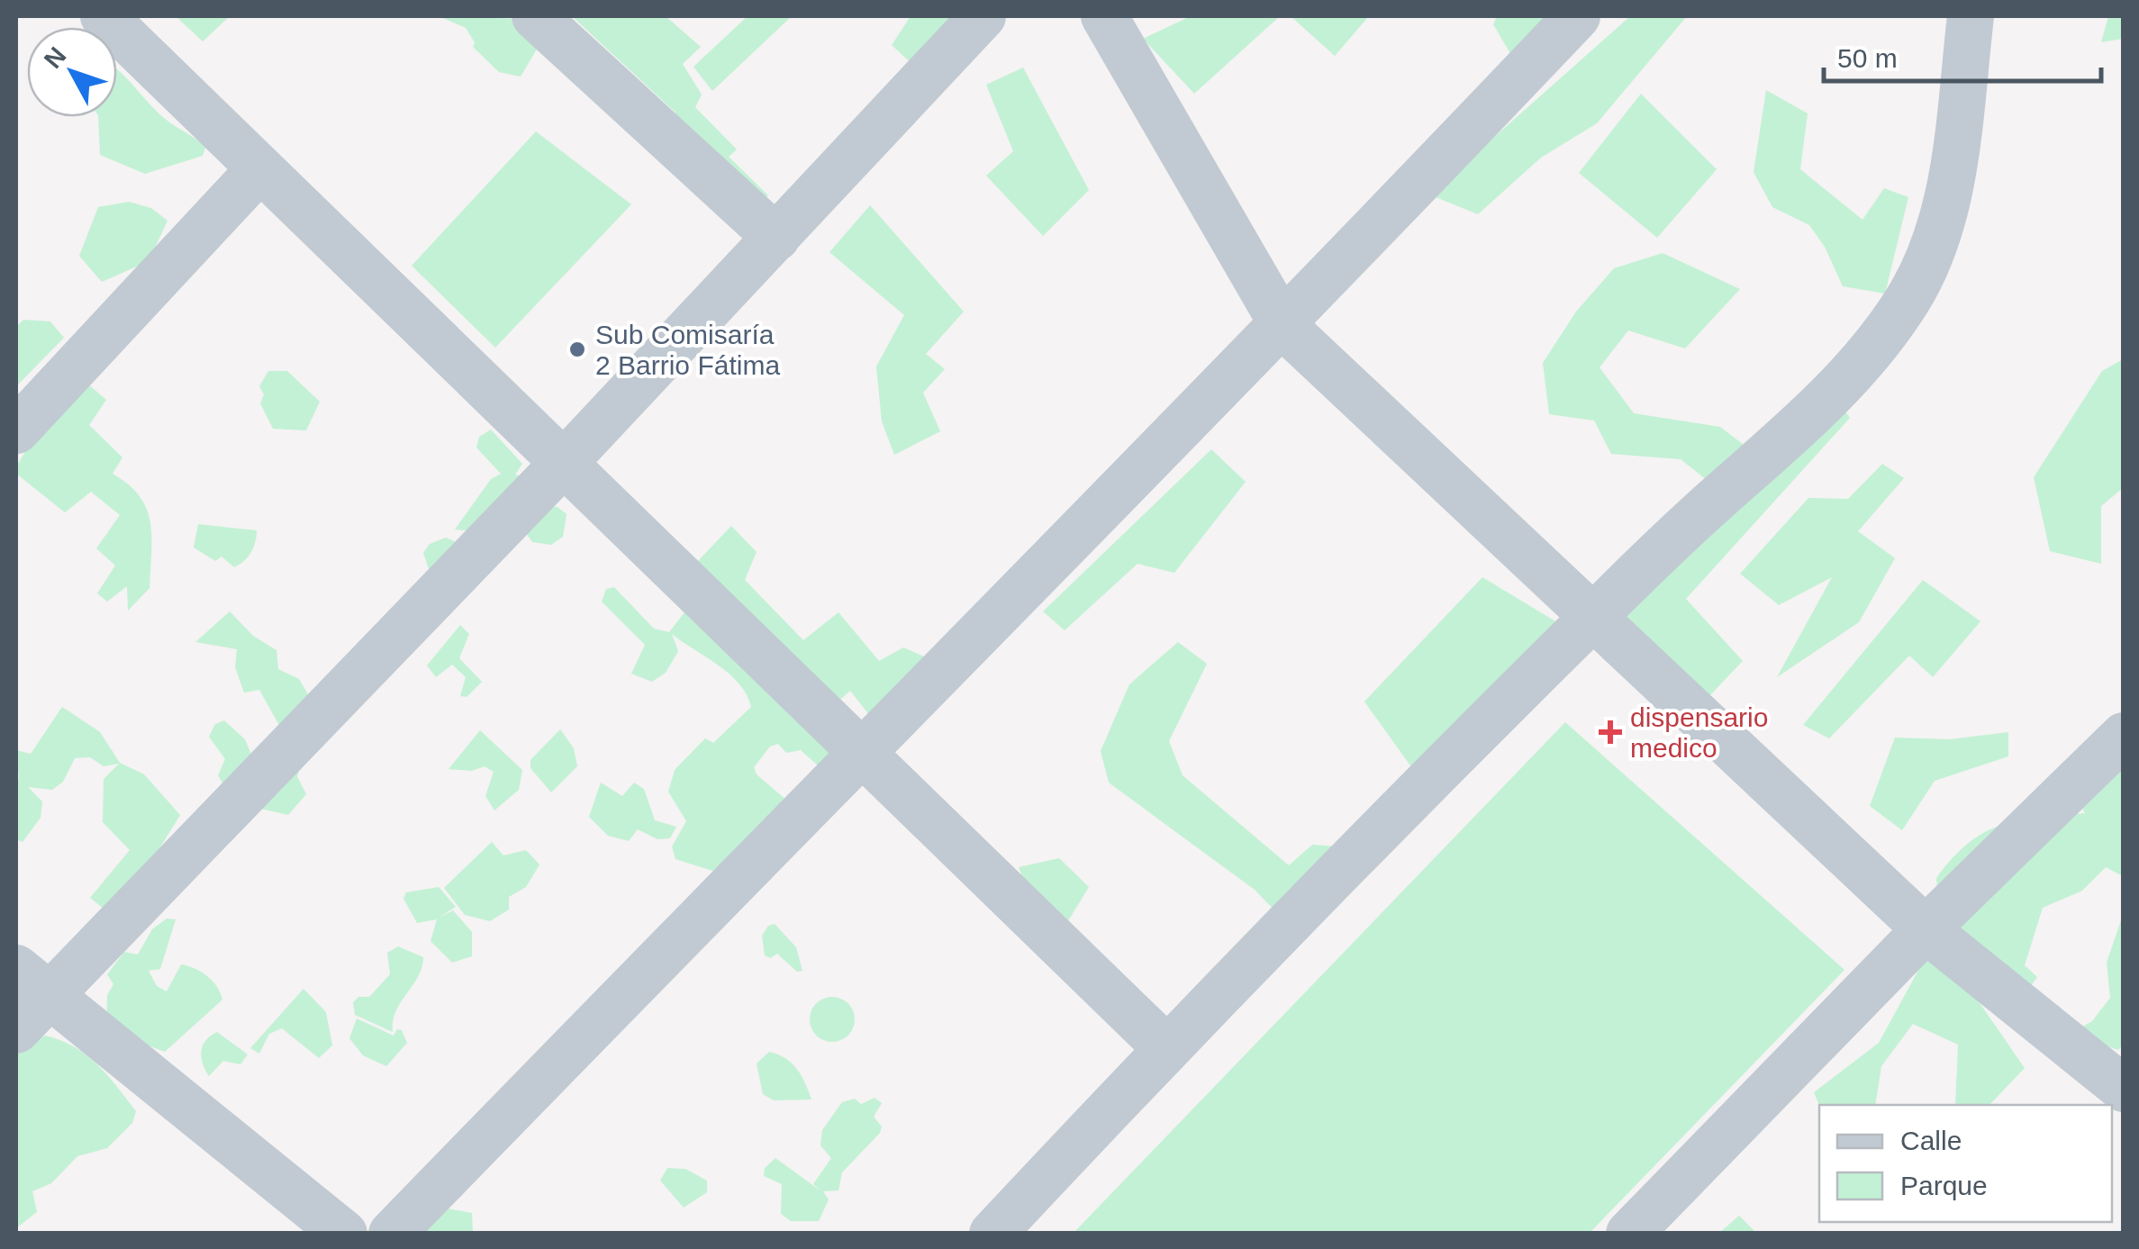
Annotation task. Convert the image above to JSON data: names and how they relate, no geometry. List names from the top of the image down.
{
  "places": {
    "other": ["Sub Comisaría 2 Barrio Fátima"],
    "health": ["dispensario medico"]
  },
  "legend": ["Calle", "Parque"],
  "scale_bar": "50 m",
  "north": "top left"
}
